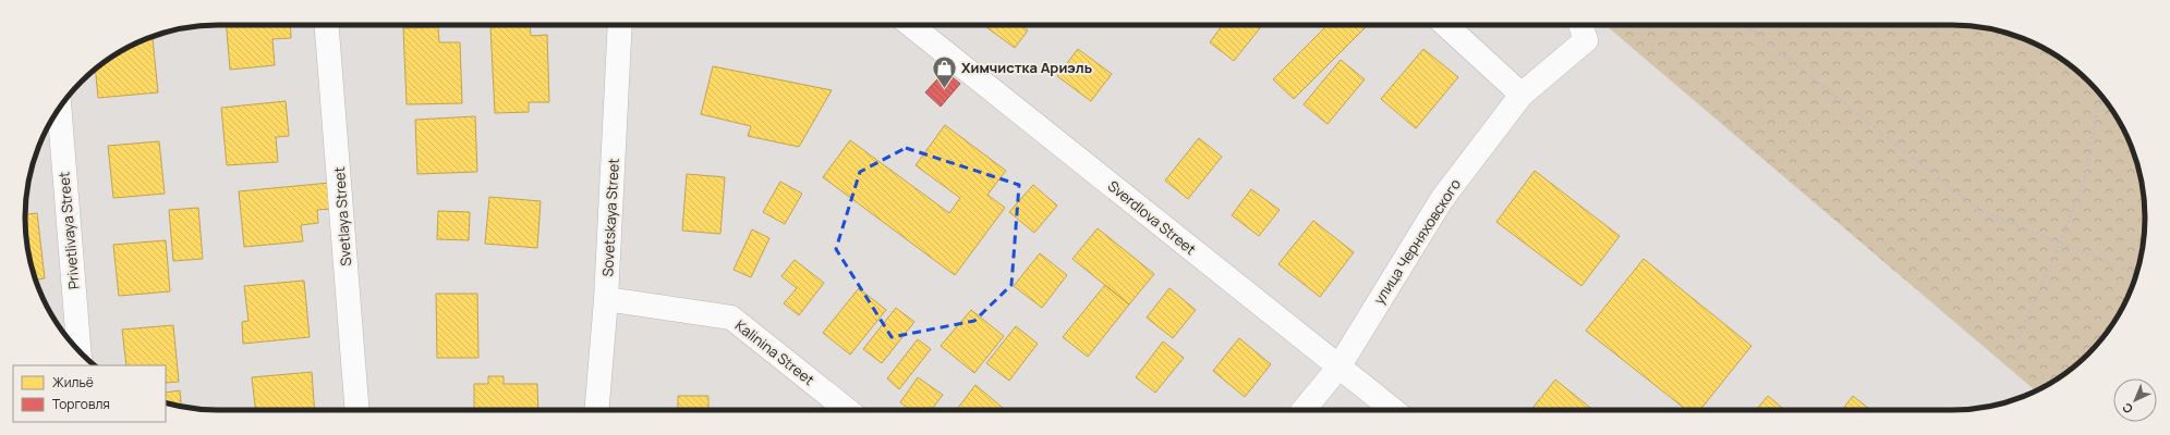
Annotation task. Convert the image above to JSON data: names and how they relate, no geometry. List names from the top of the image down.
{
  "streets": {
    "street": [
      "Svetlaya Street",
      "Sovetskaya Street",
      "Sverdlova Street",
      "Privetlivaya Street",
      "улица Черняховского",
      "Kalinina Street"
    ]
  },
  "crossings": [
    ["Sovetskaya Street", "Kalinina Street"],
    ["Sverdlova Street", "улица Черняховского"]
  ],
  "places": {
    "shop": ["Химчистка Ариэль"]
  },
  "legend": ["Жильё", "Торговля"],
  "north": "bottom left"
}
